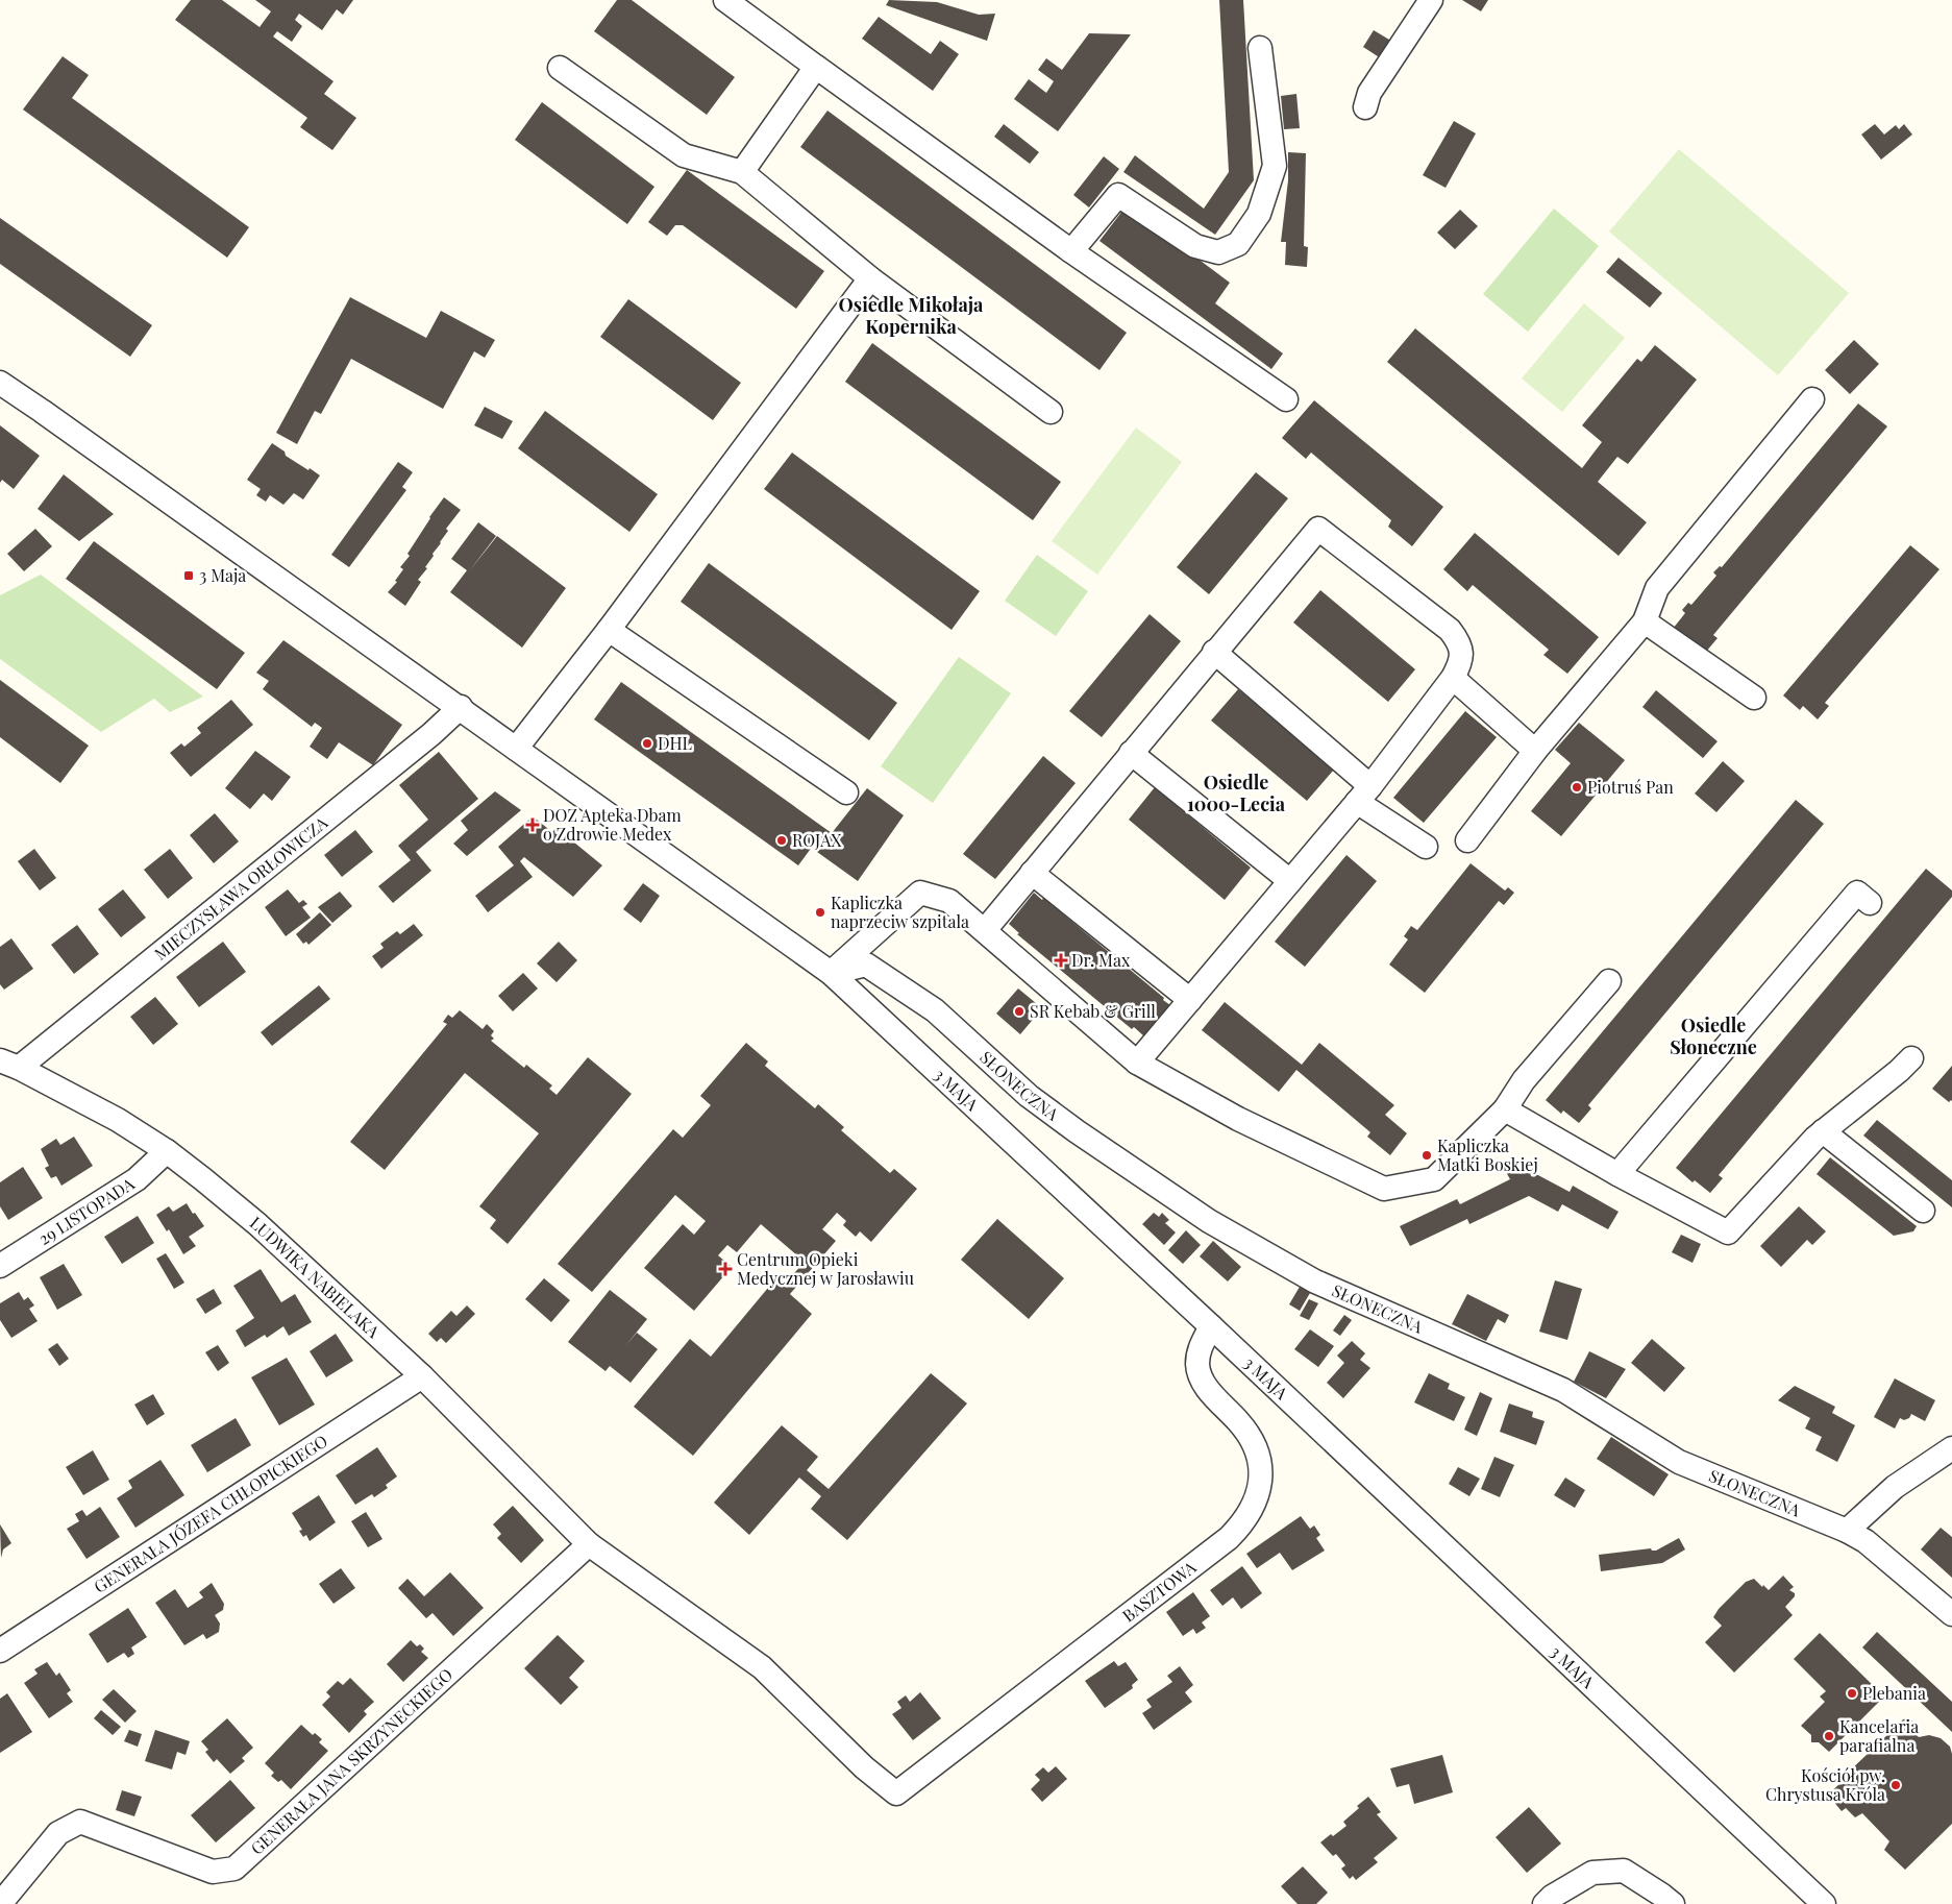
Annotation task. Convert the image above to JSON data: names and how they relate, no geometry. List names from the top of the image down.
{
  "streets": {
    "street": [
      "MIECZYSŁAWA ORŁOWICZA",
      "SŁONECZNA",
      "3 MAJA",
      "29 LISTOPADA",
      "LUDWIKA NABIELAKA",
      "GENERAŁA JÓZEFA CHŁOPICKIEGO",
      "BASZTOWA",
      "GENERAŁA JANA SKRZYNECKIEGO"
    ]
  },
  "crossings": [
    ["MIECZYSŁAWA ORŁOWICZA", "3 MAJA"],
    ["MIECZYSŁAWA ORŁOWICZA", "LUDWIKA NABIELAKA"],
    ["SŁONECZNA", "3 MAJA"],
    ["3 MAJA", "BASZTOWA"],
    ["29 LISTOPADA", "LUDWIKA NABIELAKA"],
    ["LUDWIKA NABIELAKA", "GENERAŁA JÓZEFA CHŁOPICKIEGO"],
    ["LUDWIKA NABIELAKA", "BASZTOWA"],
    ["LUDWIKA NABIELAKA", "GENERAŁA JANA SKRZYNECKIEGO"]
  ],
  "districts": ["Osiedle Mikołaja Kopernika", "Osiedle 1000-Lecia", "Osiedle Słoneczne"],
  "places": {
    "transit": ["3 Maja"],
    "other": [
      "DHL",
      "Piotruś Pan",
      "ROJAX",
      "Kapliczka naprzeciw szpitala",
      "SR Kebab & Grill",
      "Kapliczka Matki Boskiej",
      "Plebania",
      "Kancelaria parafialna",
      "Kościół pw. Chrystusa Króla"
    ],
    "health": ["DOZ Apteka Dbam o Zdrowie Medex", "Dr. Max", "Centrum Opieki Medycznej w Jarosławiu"]
  }
}
